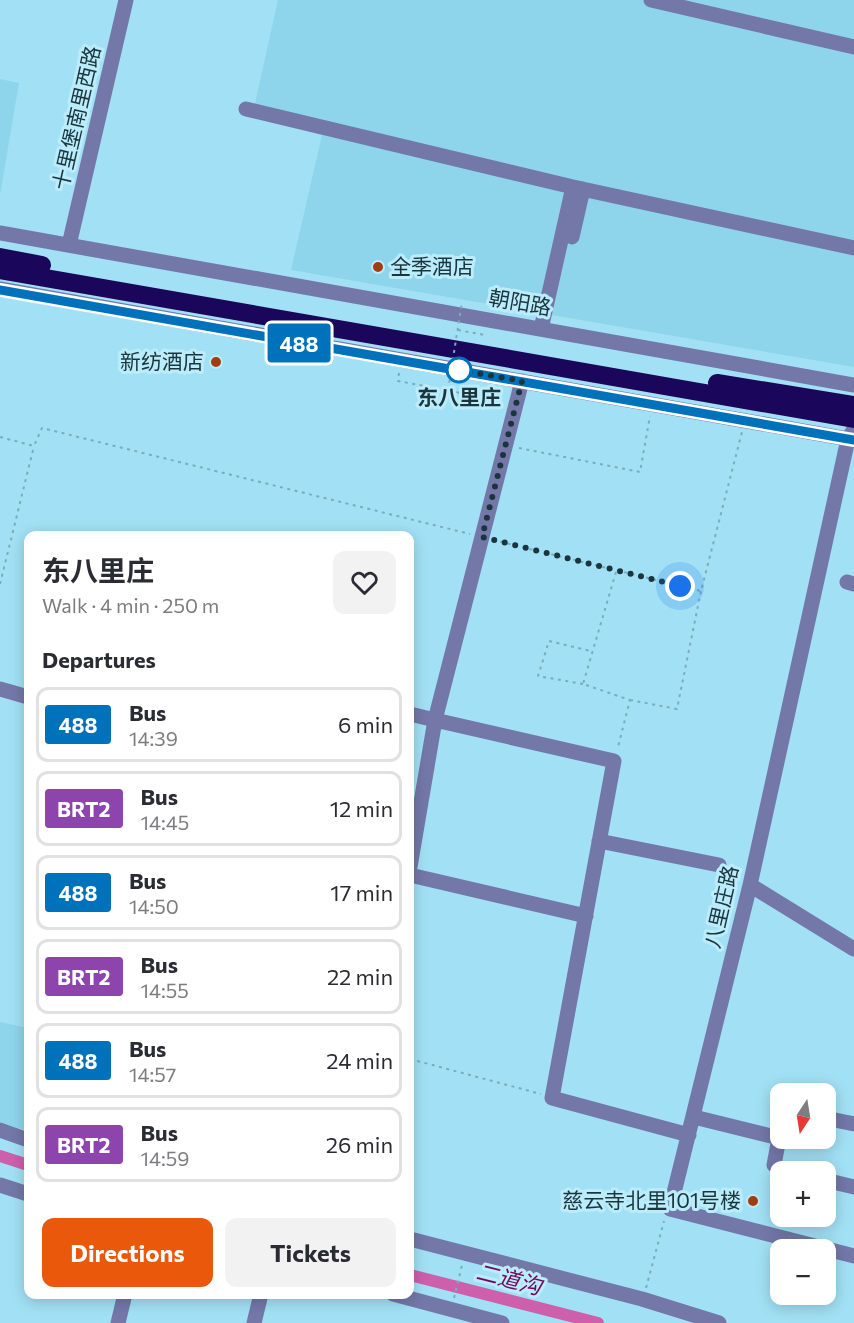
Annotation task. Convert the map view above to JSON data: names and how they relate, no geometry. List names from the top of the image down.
{
  "streets": {
    "street": ["十里堡南里西路", "朝阳路", "八里庄路"]
  },
  "crossings": [
    ["十里堡南里西路", "朝阳路"]
  ],
  "water": ["二道沟"],
  "places": [
    "全季酒店",
    "新纺酒店",
    "东八里庄",
    "慈云寺北里101号楼"
  ],
  "lines": ["bus line 488"],
  "north": "bottom",
  "page": {
    "on_map": "488",
    "heading": [
      ["东八里庄", "Walk · 4 min · 250 m"],
      "Departures"
    ],
    "list": [
      {
        "mark": "488",
        "name": "Bus",
        "note": "14:39",
        "value": "6 min"
      },
      {
        "mark": "BRT2",
        "name": "Bus",
        "note": "14:45",
        "value": "12 min"
      },
      {
        "mark": "488",
        "name": "Bus",
        "note": "14:50",
        "value": "17 min"
      },
      {
        "mark": "BRT2",
        "name": "Bus",
        "note": "14:55",
        "value": "22 min"
      },
      {
        "mark": "488",
        "name": "Bus",
        "note": "14:57",
        "value": "24 min"
      },
      {
        "mark": "BRT2",
        "name": "Bus",
        "note": "14:59",
        "value": "26 min"
      }
    ],
    "map_buttons": ["+", "−"],
    "buttons": ["Directions", "Tickets"]
  }
}
